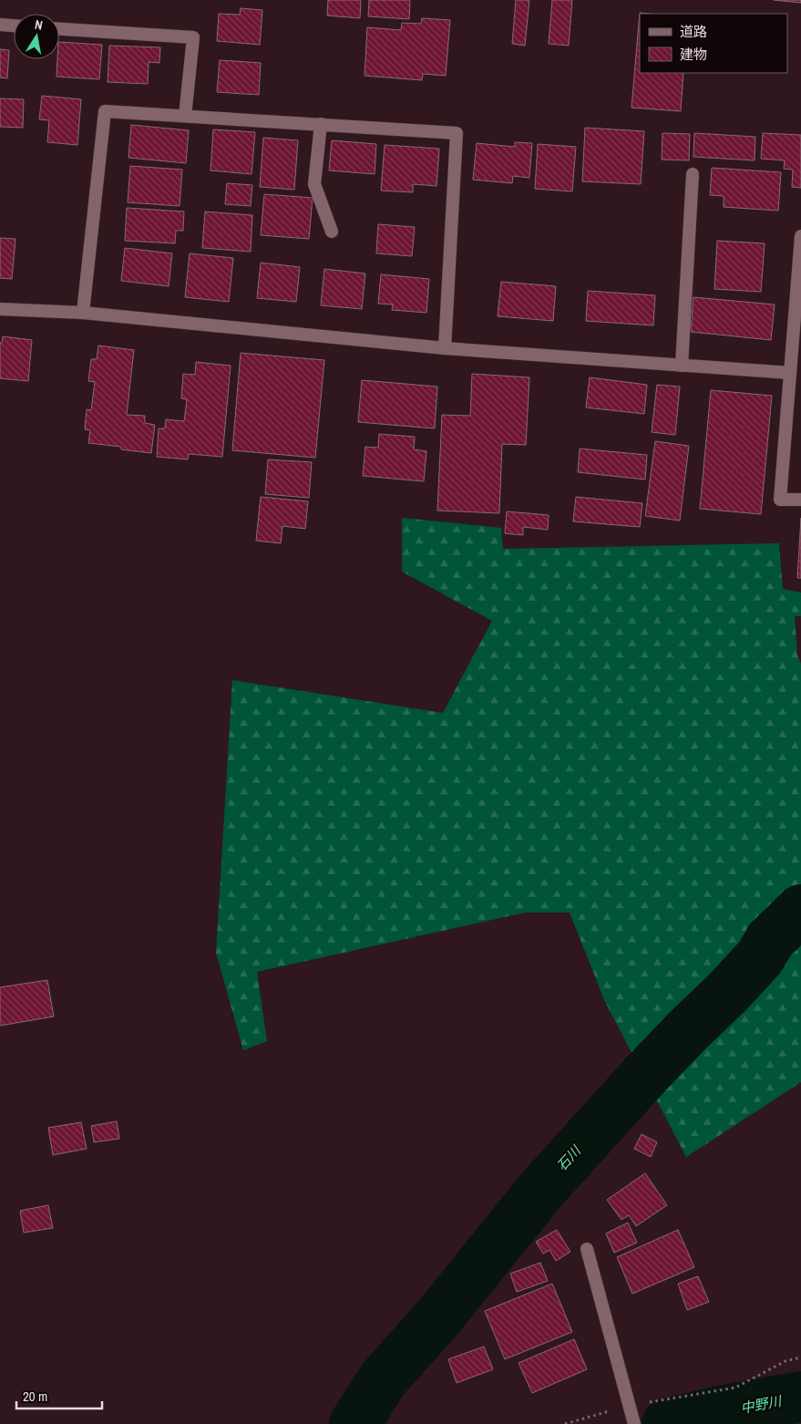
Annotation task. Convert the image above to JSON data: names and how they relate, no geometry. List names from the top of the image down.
{
  "water": ["石川", "中野川"],
  "legend": ["道路", "建物"],
  "scale_bar": "20 m",
  "north": "top"
}
